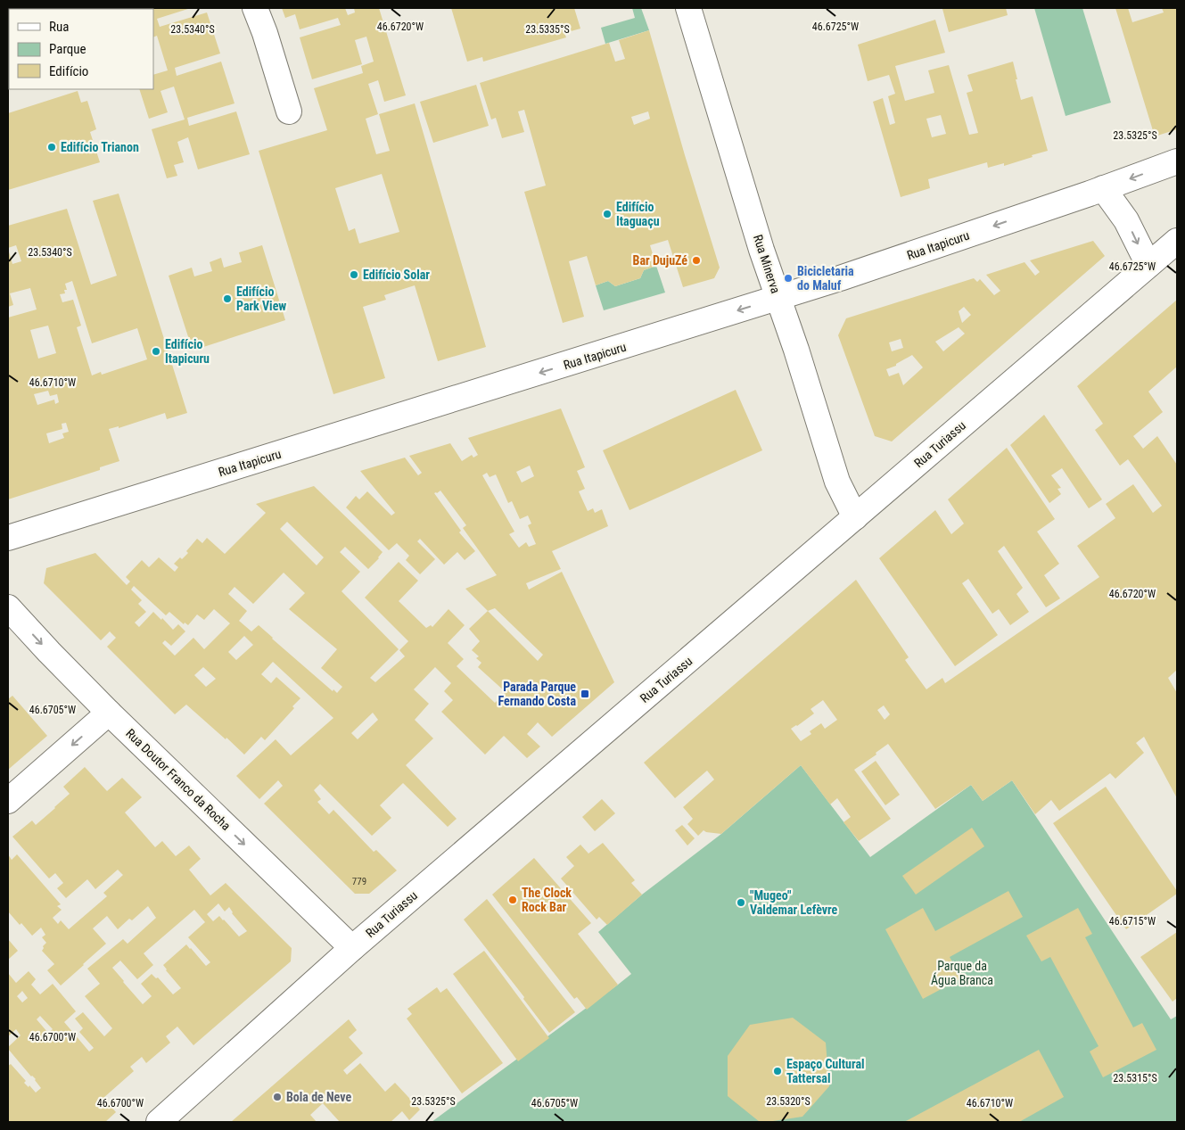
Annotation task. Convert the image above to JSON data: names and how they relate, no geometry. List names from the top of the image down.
{
  "streets": {
    "street": [
      "Rua Itapicuru",
      "Rua Minerva",
      "Rua Turiassu",
      "Rua Doutor Franco da Rocha"
    ]
  },
  "crossings": [
    ["Rua Itapicuru", "Rua Minerva"],
    ["Rua Minerva", "Rua Turiassu"],
    ["Rua Turiassu", "Rua Doutor Franco da Rocha"]
  ],
  "one_way": ["Rua Itapicuru", "Rua Doutor Franco da Rocha"],
  "parks": ["Parque da Água Branca"],
  "places": {
    "other": [
      "Edifício Trianon",
      "Edifício Itaguaçu",
      "Bar DujuZé",
      "Edifício Solar",
      "Bicicletaria do Maluf",
      "Edifício Park View",
      "Edifício Itapicuru",
      "The Clock Rock Bar",
      "\"Mugeo\" Valdemar Lefèvre",
      "Espaço Cultural Tattersal",
      "Bola de Neve"
    ],
    "transit": ["Parada Parque Fernando Costa"]
  },
  "house_numbers": ["779"],
  "legend": ["Rua", "Parque", "Edifício"],
  "coordinates": [
    "46.6720°W",
    "46.6725°W",
    "23.5340°S",
    "23.5335°S",
    "23.5325°S",
    "46.6710°W",
    "46.6705°W",
    "46.6715°W",
    "46.6700°W",
    "23.5315°S",
    "23.5320°S"
  ]
}
